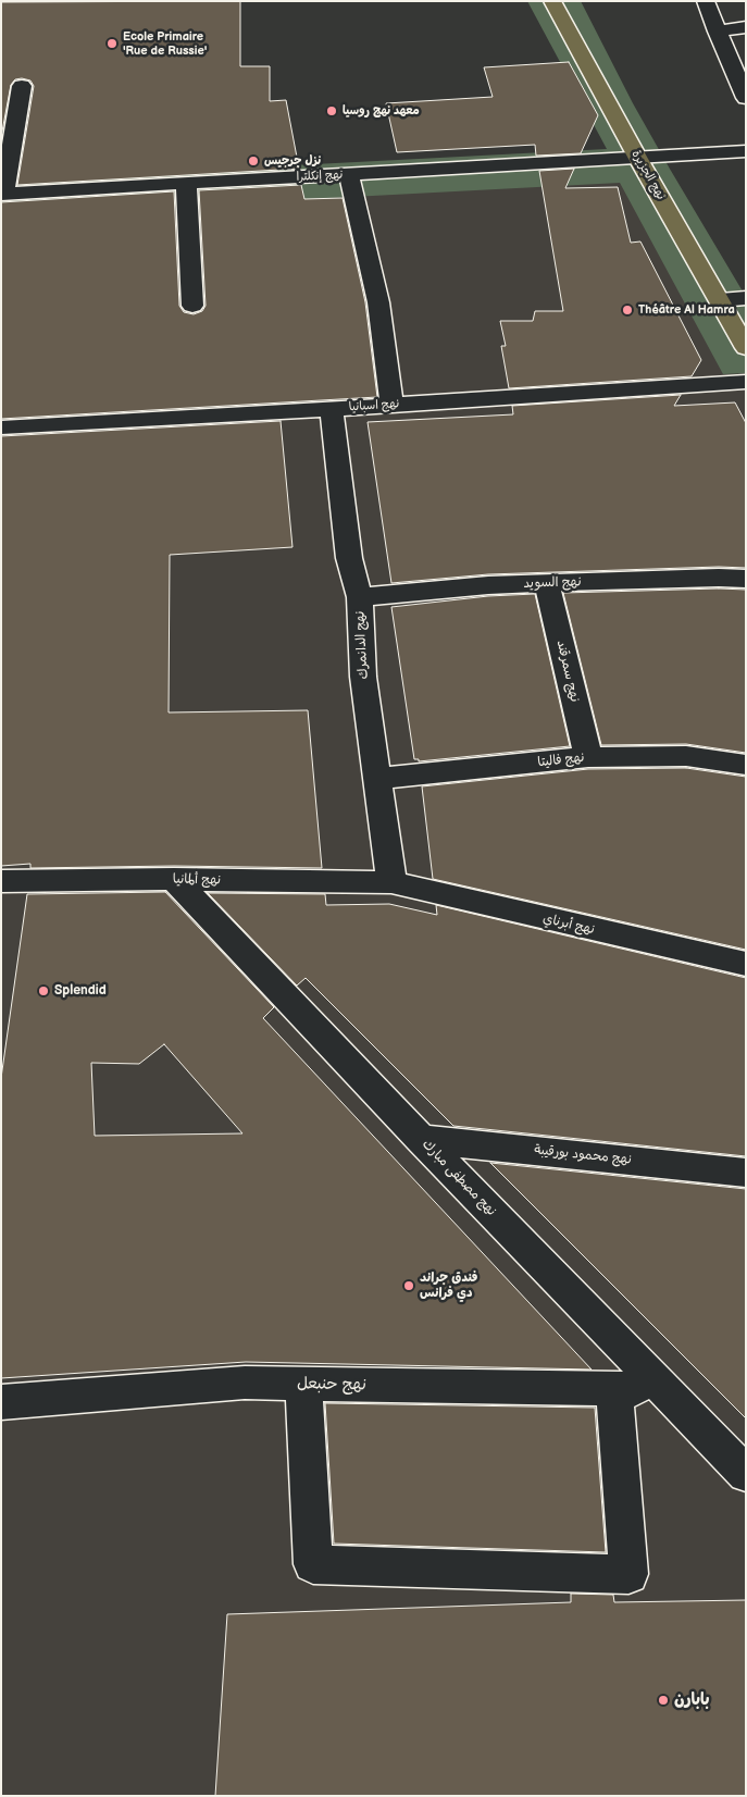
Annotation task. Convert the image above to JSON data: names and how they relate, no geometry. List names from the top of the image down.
{
  "streets": {
    "main road": ["نهج الجزيرة"],
    "street": [
      "نهج إنكلترا",
      "نهج اسبانيا",
      "نهج السويد",
      "نهج الدانمرك",
      "نهج سمرقند",
      "نهج فاليتا",
      "نهج ألمانيا",
      "نهج أبرناي",
      "نهج محمود بورقيبة",
      "نهج مصطفى مبارك",
      "نهج حنبعل"
    ]
  },
  "crossings": [
    ["نهج الجزيرة", "نهج إنكلترا"],
    ["نهج اسبانيا", "نهج الدانمرك"],
    ["نهج السويد", "نهج الدانمرك"],
    ["نهج السويد", "نهج سمرقند"],
    ["نهج الدانمرك", "نهج فاليتا"],
    ["نهج الدانمرك", "نهج ألمانيا"],
    ["نهج الدانمرك", "نهج أبرناي"],
    ["نهج سمرقند", "نهج فاليتا"],
    ["نهج ألمانيا", "نهج أبرناي"],
    ["نهج ألمانيا", "نهج مصطفى مبارك"],
    ["نهج محمود بورقيبة", "نهج مصطفى مبارك"],
    ["نهج مصطفى مبارك", "نهج حنبعل"]
  ],
  "places": [
    "Ecole Primaire 'Rue de Russie'",
    "معهد نهج روسيا",
    "نزل جرجيس",
    "Théâtre Al Hamra",
    "Splendid",
    "فندق جراند دي فرانس",
    "بابارن"
  ]
}
